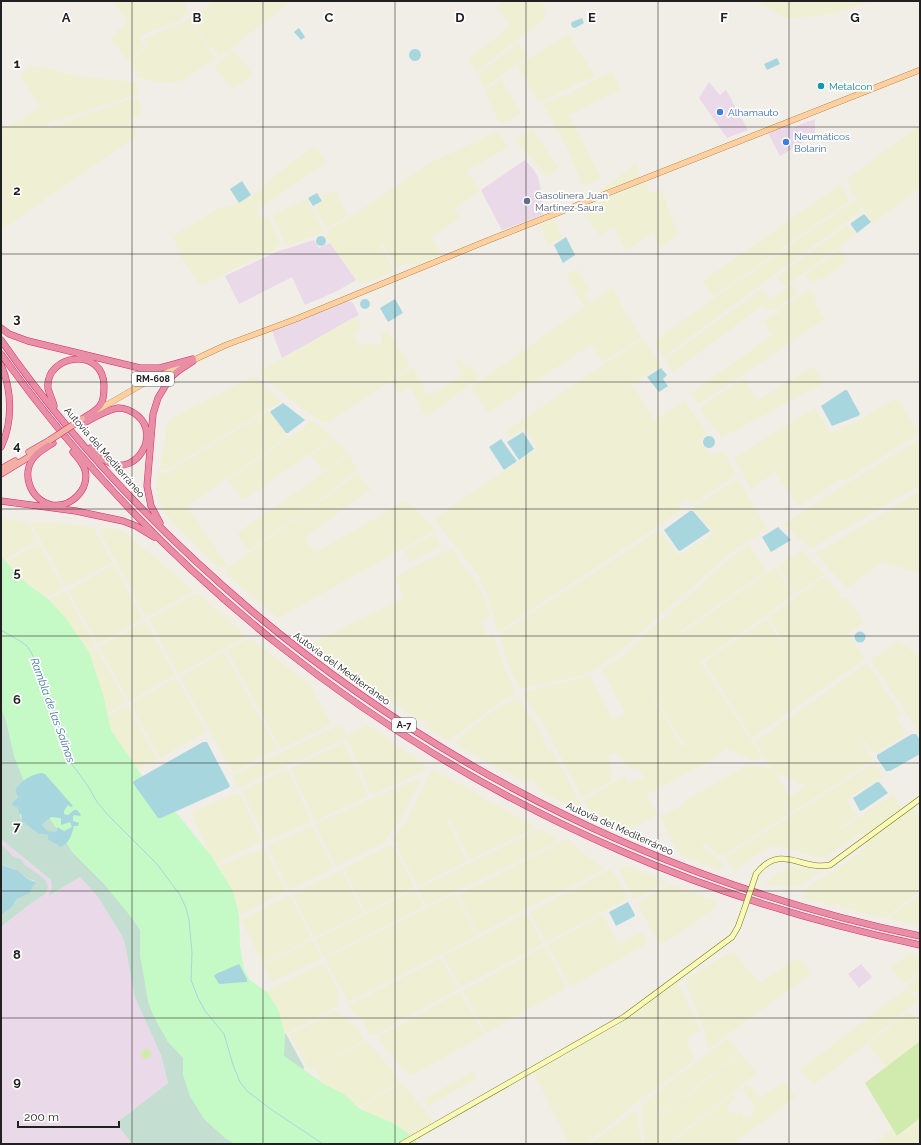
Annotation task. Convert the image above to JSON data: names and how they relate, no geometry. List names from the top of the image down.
{
  "streets": {
    "highway": ["Autovía del Mediterráneo", "A-7"]
  },
  "water": ["Rambla de las Salinas"],
  "places": [
    "Metalcon",
    "Alhamauto",
    "Neumáticos Bolarín",
    "Gasolinera Juan Martínez Saura"
  ],
  "scale_bar": "200 m",
  "grid": {
    "columns": [
      "A",
      "B",
      "C",
      "D",
      "E",
      "F",
      "G"
    ],
    "rows": [
      "1",
      "2",
      "3",
      "4",
      "5",
      "6",
      "7",
      "8",
      "9"
    ]
  }
}
